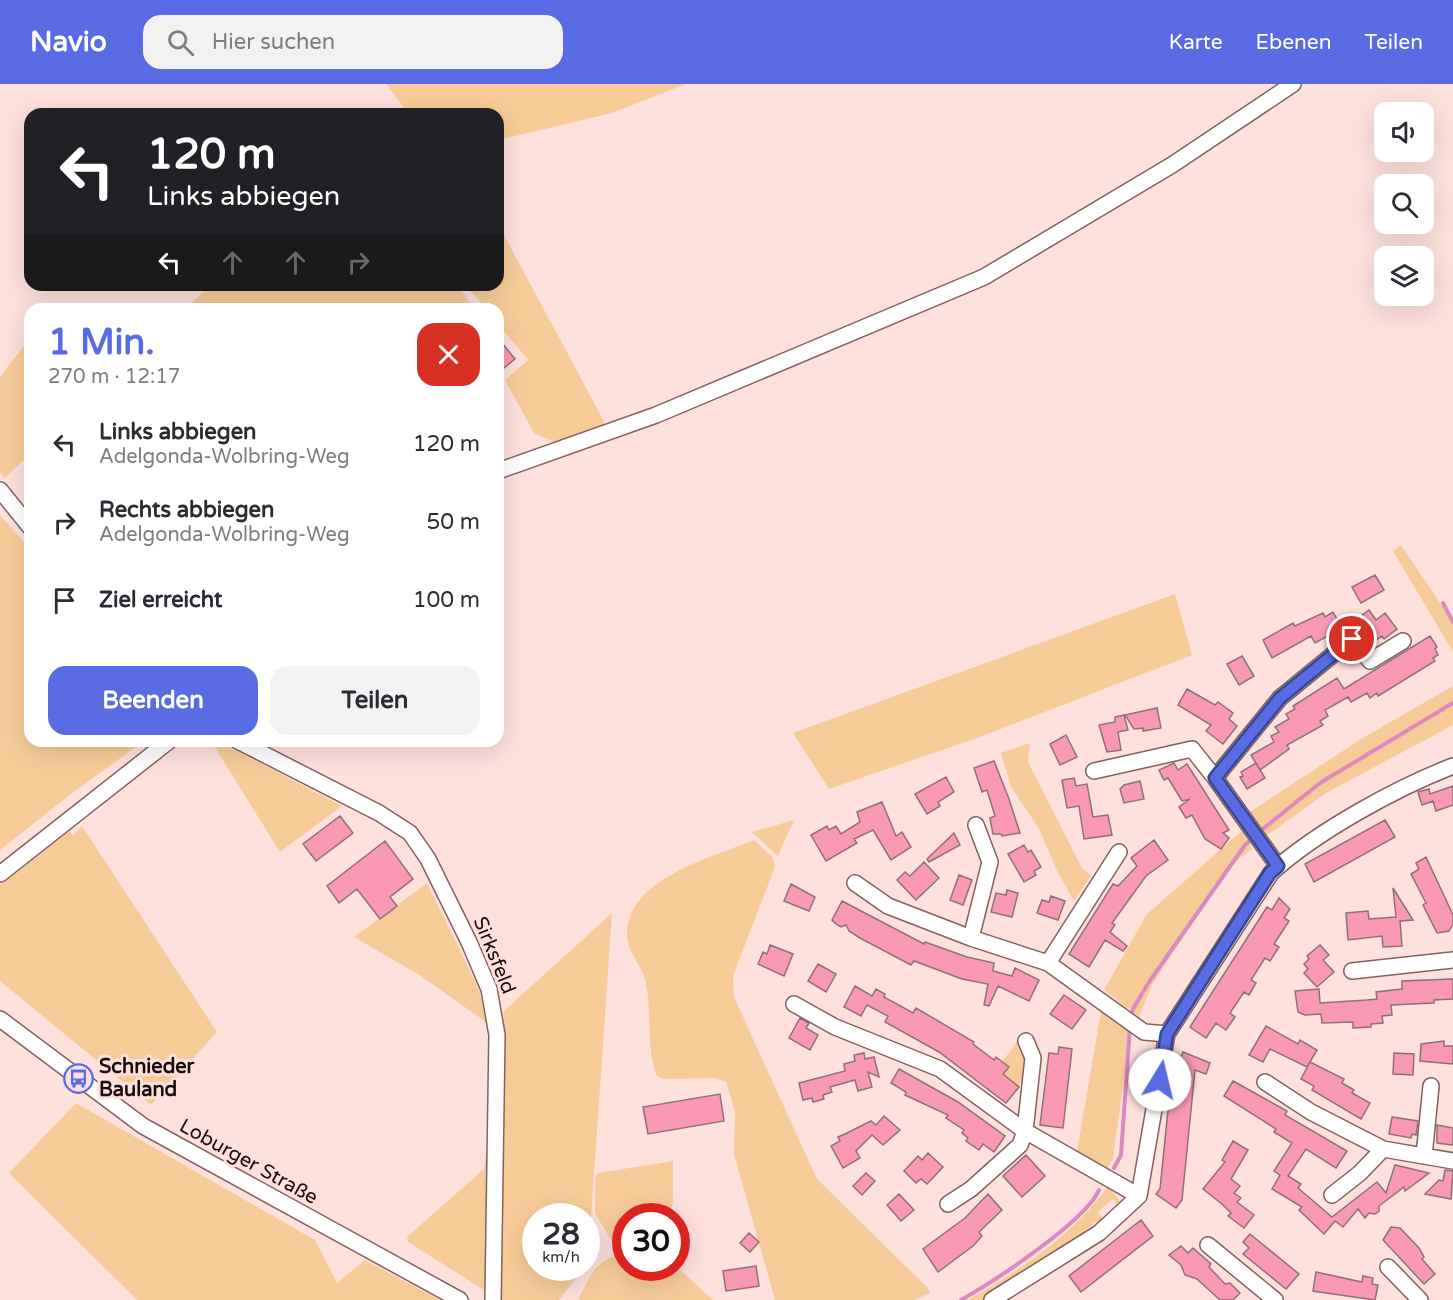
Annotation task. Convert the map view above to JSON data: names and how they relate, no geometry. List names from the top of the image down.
{
  "streets": {
    "street": ["Sirksfeld", "Loburger Straße"]
  },
  "places": {
    "bus stop": ["Schnieder Bauland"]
  },
  "page": {
    "header": "Navio",
    "search": "Hier suchen",
    "nav": ["Karte", "Ebenen", "Teilen"],
    "turn": ["120 m", "Links abbiegen"],
    "heading": ["1 Min.", "270 m · 12:17"],
    "list": [
      {
        "name": "Links abbiegen",
        "note": "Adelgonda-Wolbring-Weg",
        "value": "120 m"
      },
      {
        "name": "Rechts abbiegen",
        "note": "Adelgonda-Wolbring-Weg",
        "value": "50 m"
      },
      {
        "name": "Ziel erreicht",
        "value": "100 m"
      }
    ],
    "buttons": ["Beenden", "Teilen"],
    "speed": "28 km/h",
    "limit": "30"
  }
}
